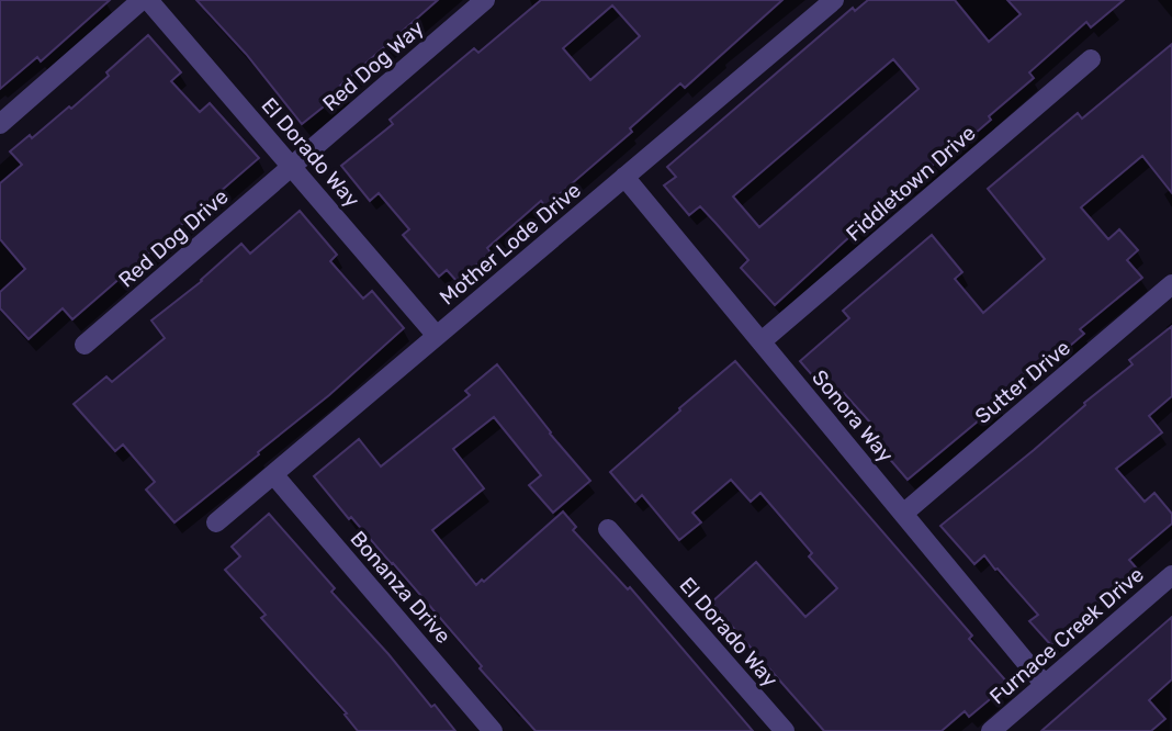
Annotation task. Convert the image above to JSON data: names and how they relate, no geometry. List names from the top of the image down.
{
  "streets": {
    "street": [
      "Red Dog Way",
      "El Dorado Way",
      "Fiddletown Drive",
      "Red Dog Drive",
      "Mother Lode Drive",
      "Sutter Drive",
      "Sonora Way",
      "Bonanza Drive",
      "Furnace Creek Drive"
    ]
  },
  "crossings": [
    ["Red Dog Way", "El Dorado Way"],
    ["Red Dog Way", "Red Dog Drive"],
    ["El Dorado Way", "Red Dog Drive"],
    ["El Dorado Way", "Mother Lode Drive"],
    ["Fiddletown Drive", "Sonora Way"],
    ["Mother Lode Drive", "Sonora Way"],
    ["Mother Lode Drive", "Bonanza Drive"],
    ["Sutter Drive", "Sonora Way"],
    ["Sonora Way", "Furnace Creek Drive"]
  ]
}
